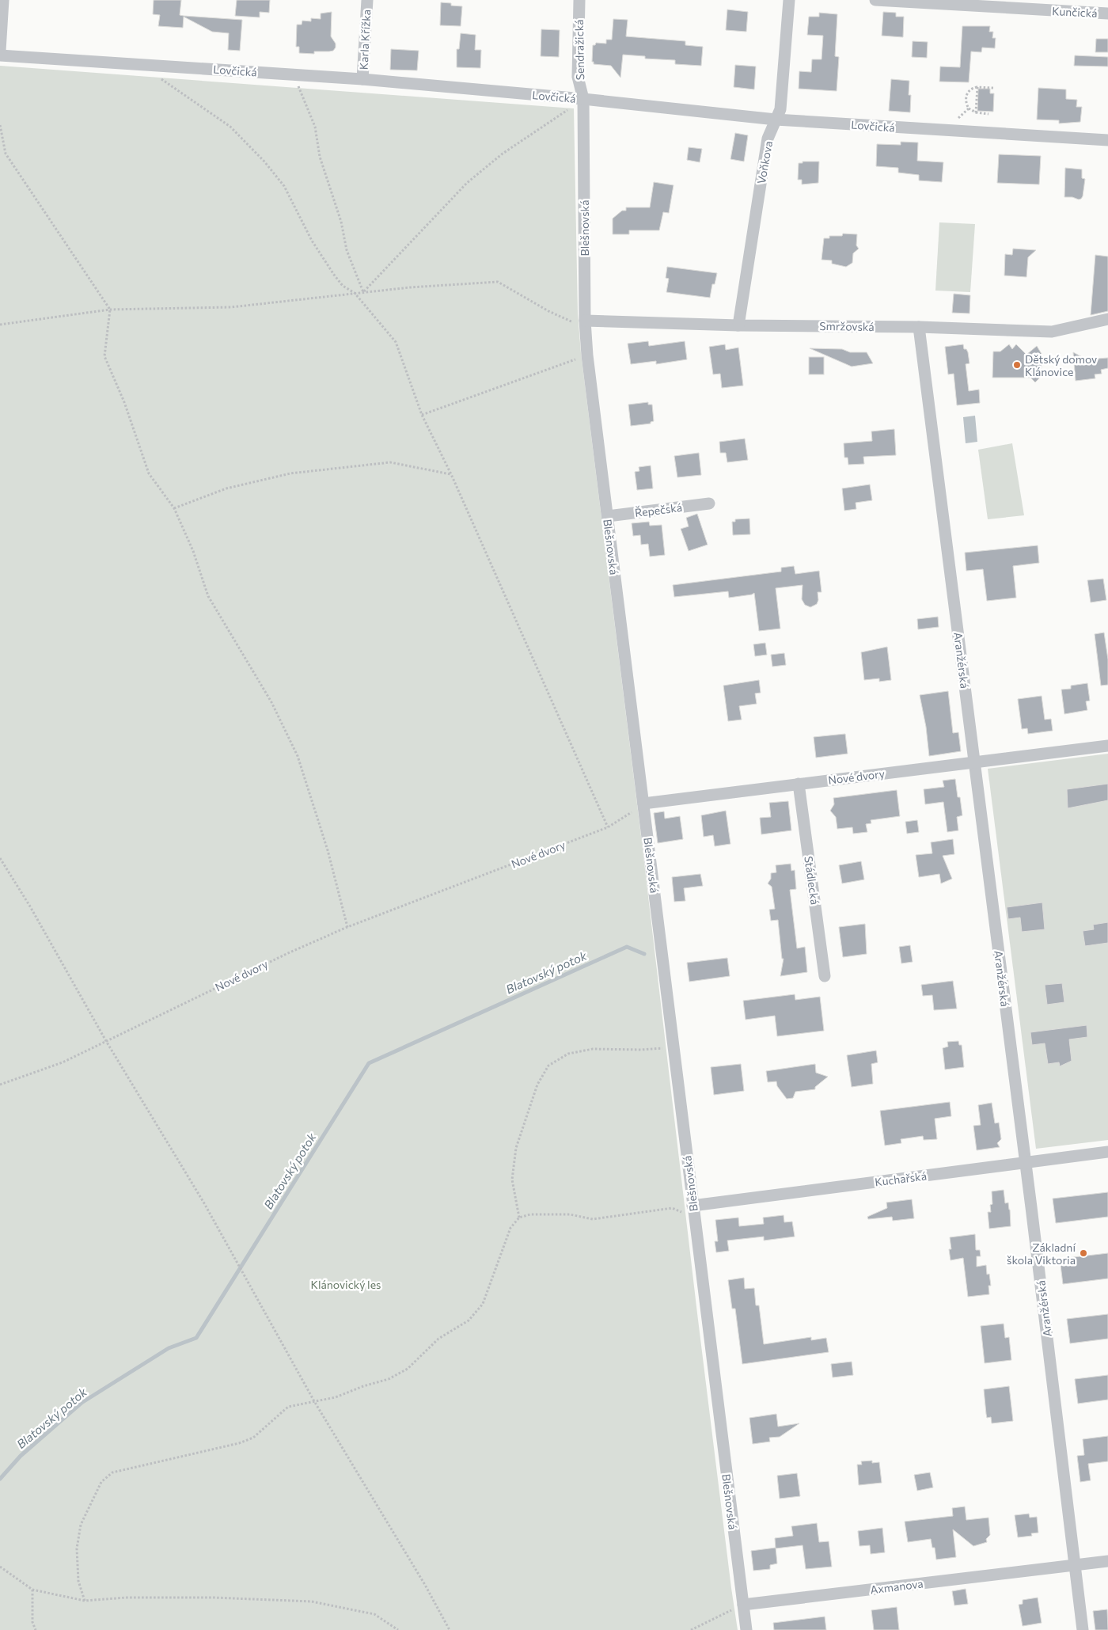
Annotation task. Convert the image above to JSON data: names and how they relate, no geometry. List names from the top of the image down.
{
  "streets": {
    "street": [
      "Kunčická",
      "Karla Křížka",
      "Sendražická",
      "Lovčická",
      "Voňkova",
      "Blešnovská",
      "Smržovská",
      "Řepečská",
      "Aranžérská",
      "Nové dvory",
      "Stádlecká",
      "Kuchařská",
      "Axmanova"
    ]
  },
  "crossings": [
    ["Karla Křížka", "Lovčická"],
    ["Sendražická", "Lovčická"],
    ["Sendražická", "Blešnovská"],
    ["Lovčická", "Voňkova"],
    ["Lovčická", "Blešnovská"],
    ["Voňkova", "Smržovská"],
    ["Blešnovská", "Smržovská"],
    ["Blešnovská", "Řepečská"],
    ["Blešnovská", "Nové dvory"],
    ["Blešnovská", "Kuchařská"],
    ["Blešnovská", "Axmanova"],
    ["Smržovská", "Aranžérská"],
    ["Aranžérská", "Nové dvory"],
    ["Aranžérská", "Kuchařská"],
    ["Aranžérská", "Axmanova"],
    ["Nové dvory", "Stádlecká"]
  ],
  "water": ["Blatovský potok"],
  "parks": ["Klánovický les"],
  "places": ["Dětský domov Klánovice", "Základní škola Viktoria"]
}
